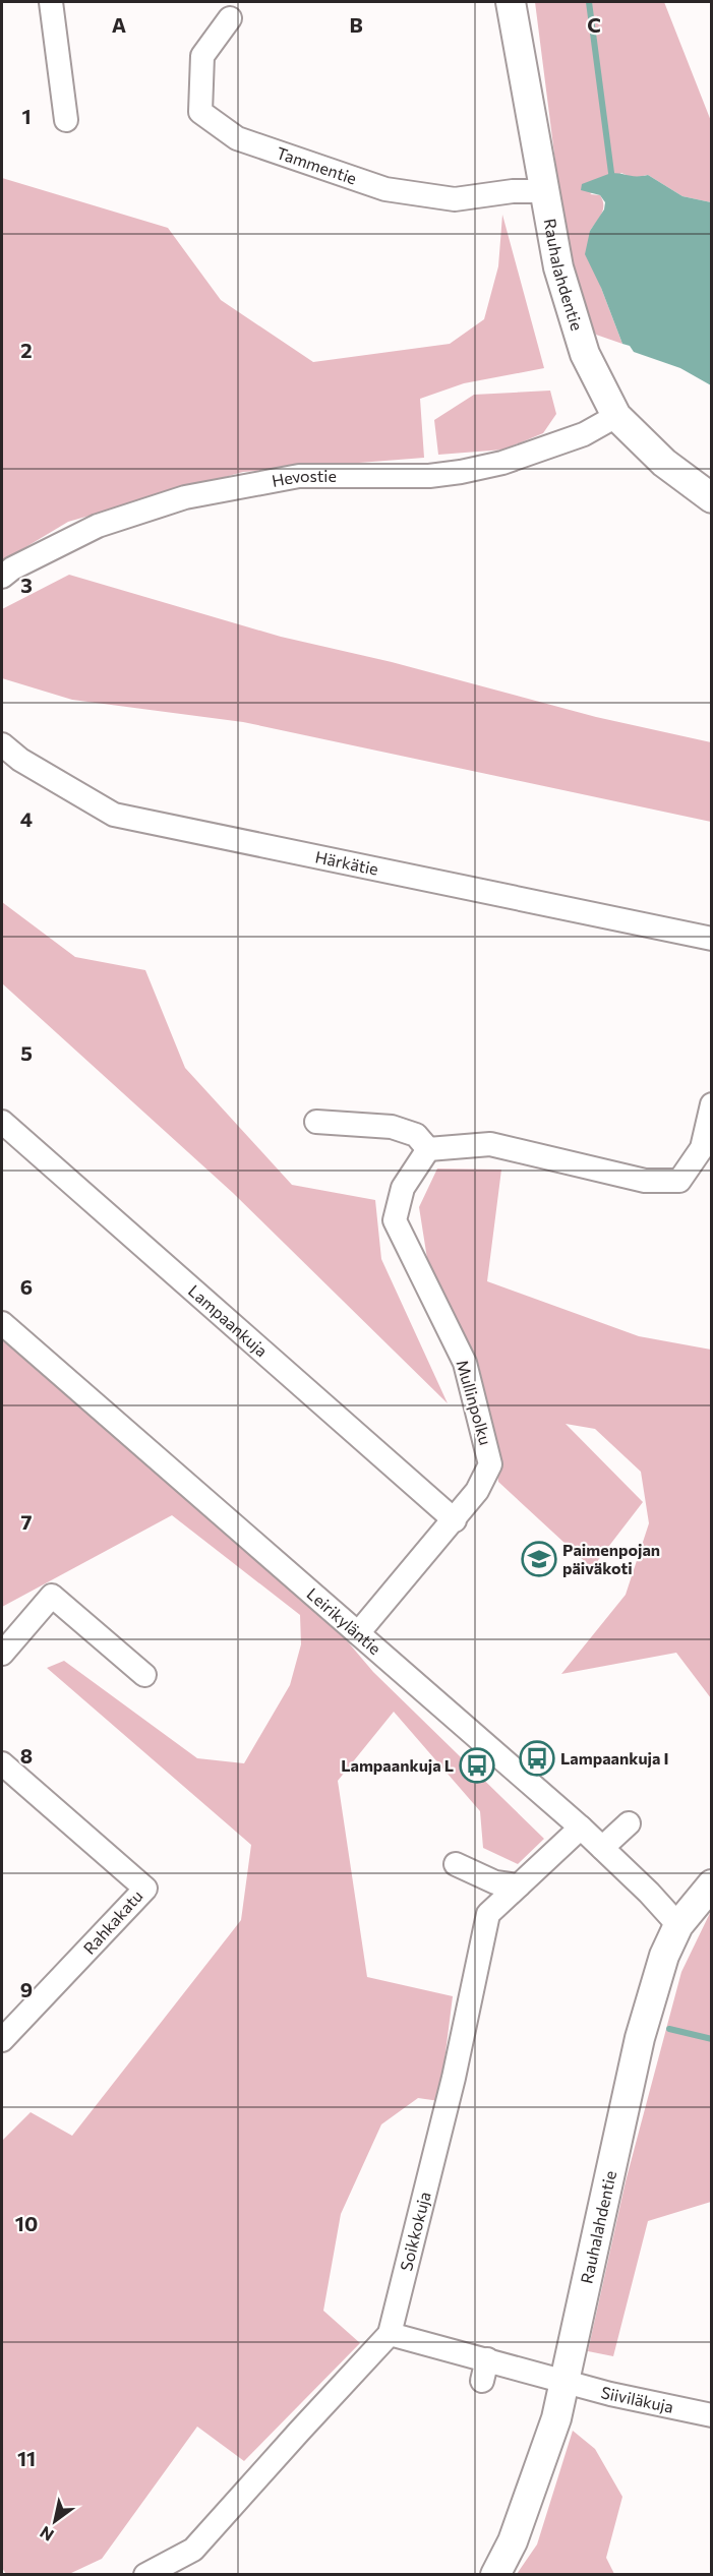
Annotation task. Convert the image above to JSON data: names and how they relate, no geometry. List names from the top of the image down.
{
  "streets": {
    "main road": ["Rauhalahdentie"],
    "street": [
      "Tammentie",
      "Hevostie",
      "Härkätie",
      "Lampaankuja",
      "Mullinpolku",
      "Leirikyläntie",
      "Rahkakatu",
      "Soikkokuja",
      "Siiviläkuja"
    ]
  },
  "crossings": [
    ["Tammentie", "Rauhalahdentie"],
    ["Rauhalahdentie", "Hevostie"],
    ["Rauhalahdentie", "Leirikyläntie"],
    ["Rauhalahdentie", "Siiviläkuja"],
    ["Lampaankuja", "Mullinpolku"],
    ["Mullinpolku", "Leirikyläntie"],
    ["Leirikyläntie", "Soikkokuja"],
    ["Soikkokuja", "Siiviläkuja"]
  ],
  "places": {
    "school or university": ["Paimenpojan päiväkoti"],
    "bus stop": ["Lampaankuja I", "Lampaankuja L"]
  },
  "north": "bottom left",
  "grid": {
    "columns": ["A", "B", "C"],
    "rows": [
      "1",
      "2",
      "3",
      "4",
      "5",
      "6",
      "7",
      "8",
      "9",
      "10",
      "11"
    ]
  }
}
